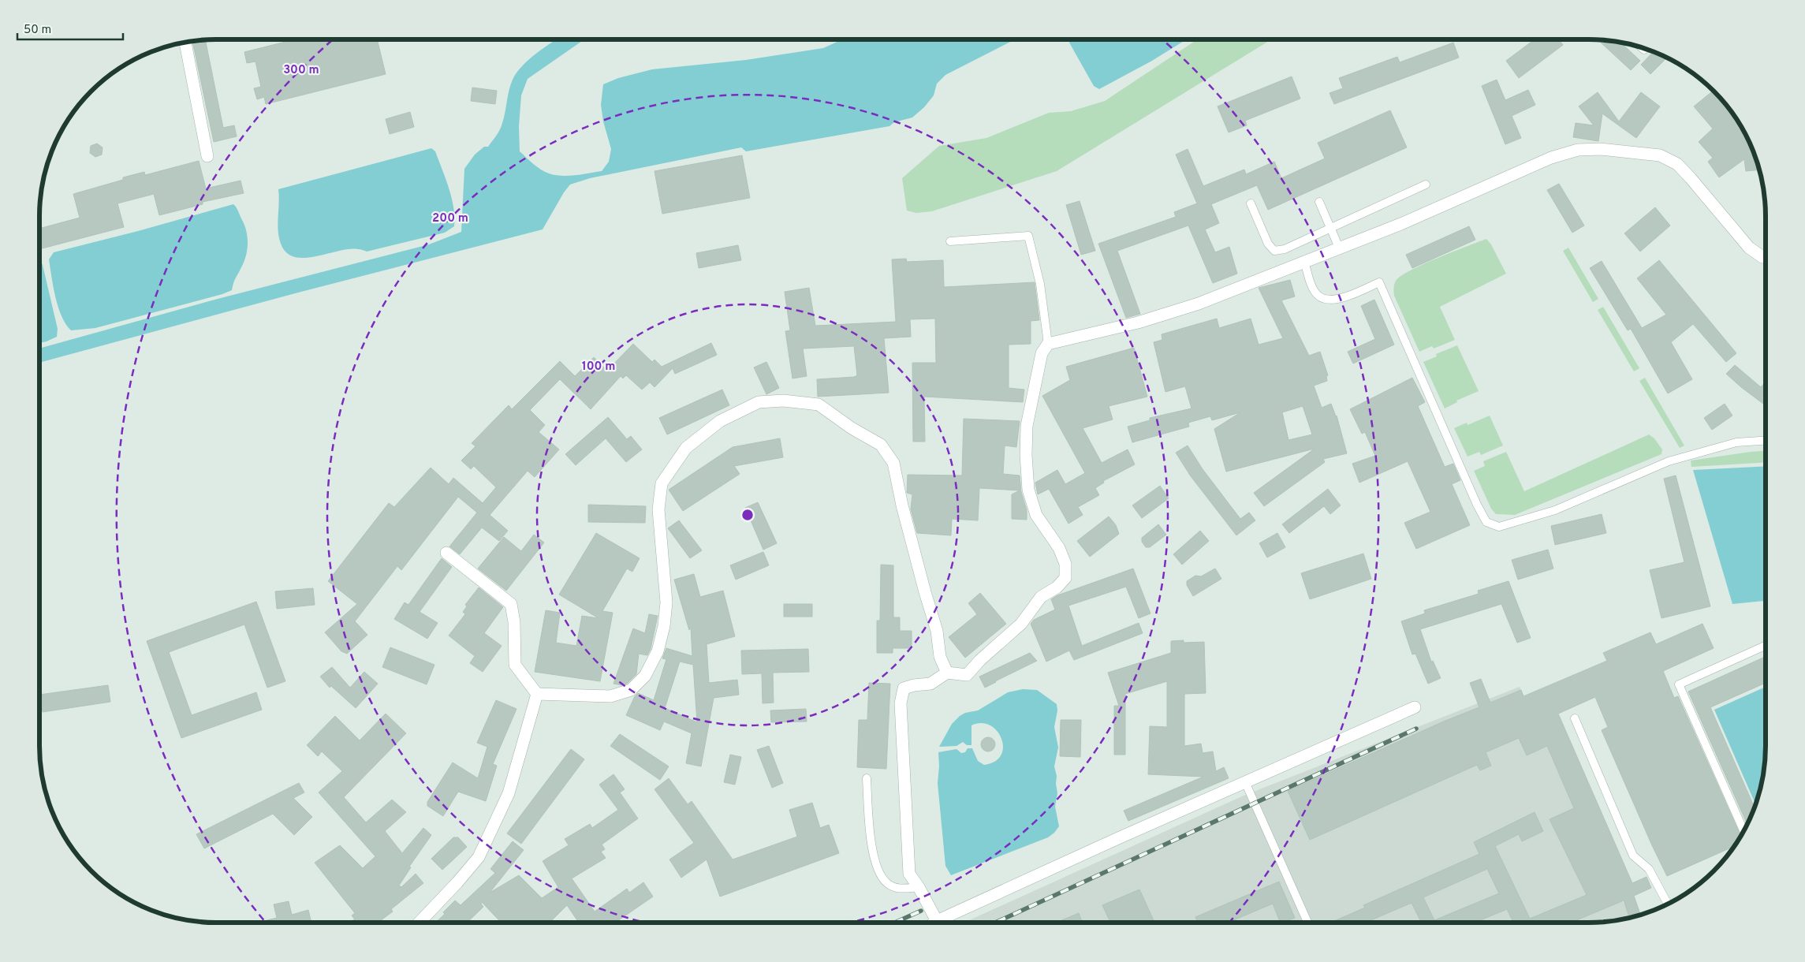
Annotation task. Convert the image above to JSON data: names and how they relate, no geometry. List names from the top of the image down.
{
  "scale_bar": "50 m",
  "rings": ["300 m", "200 m", "100 m"]
}
